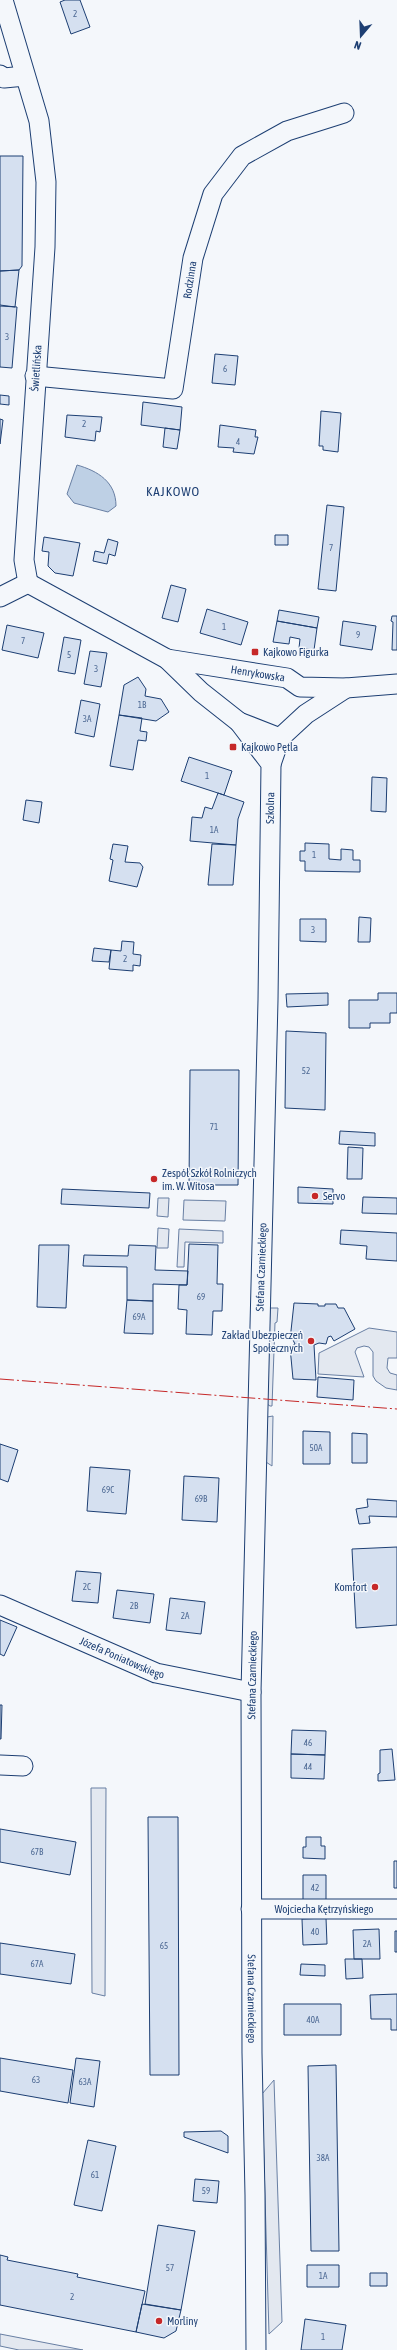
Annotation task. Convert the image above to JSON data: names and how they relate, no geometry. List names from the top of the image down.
{
  "streets": {
    "street": [
      "Rodzinna",
      "Świetlińska",
      "Henrykowska",
      "Szkolna",
      "Stefana Czarnieckiego",
      "Józefa Poniatowskiego",
      "Wojciecha Kętrzyńskiego"
    ]
  },
  "crossings": [
    ["Rodzinna", "Świetlińska"],
    ["Henrykowska", "Szkolna"],
    ["Szkolna", "Stefana Czarnieckiego"],
    ["Stefana Czarnieckiego", "Józefa Poniatowskiego"],
    ["Stefana Czarnieckiego", "Wojciecha Kętrzyńskiego"]
  ],
  "districts": ["KAJKOWO"],
  "places": {
    "transit": ["Kajkowo Figurka", "Kajkowo Pętla"],
    "other": [
      "Zespół Szkół Rolniczych im. W. Witosa",
      "Servo",
      "Zakład Ubezpieczeń Społecznych",
      "Komfort",
      "Morliny"
    ]
  },
  "house_numbers": [
    "2",
    "3",
    "6",
    "2",
    "4",
    "7",
    "1",
    "9",
    "7",
    "5",
    "3",
    "1B",
    "3A",
    "1",
    "1A",
    "1",
    "3",
    "2",
    "52",
    "71",
    "69",
    "69A",
    "50A",
    "69C",
    "69B",
    "2C",
    "2B",
    "2A",
    "46",
    "44",
    "67B",
    "42",
    "40",
    "2A",
    "65",
    "67A",
    "40A",
    "63",
    "63A",
    "38A",
    "61",
    "59",
    "57",
    "1A",
    "2",
    "1"
  ],
  "north": "bottom"
}
